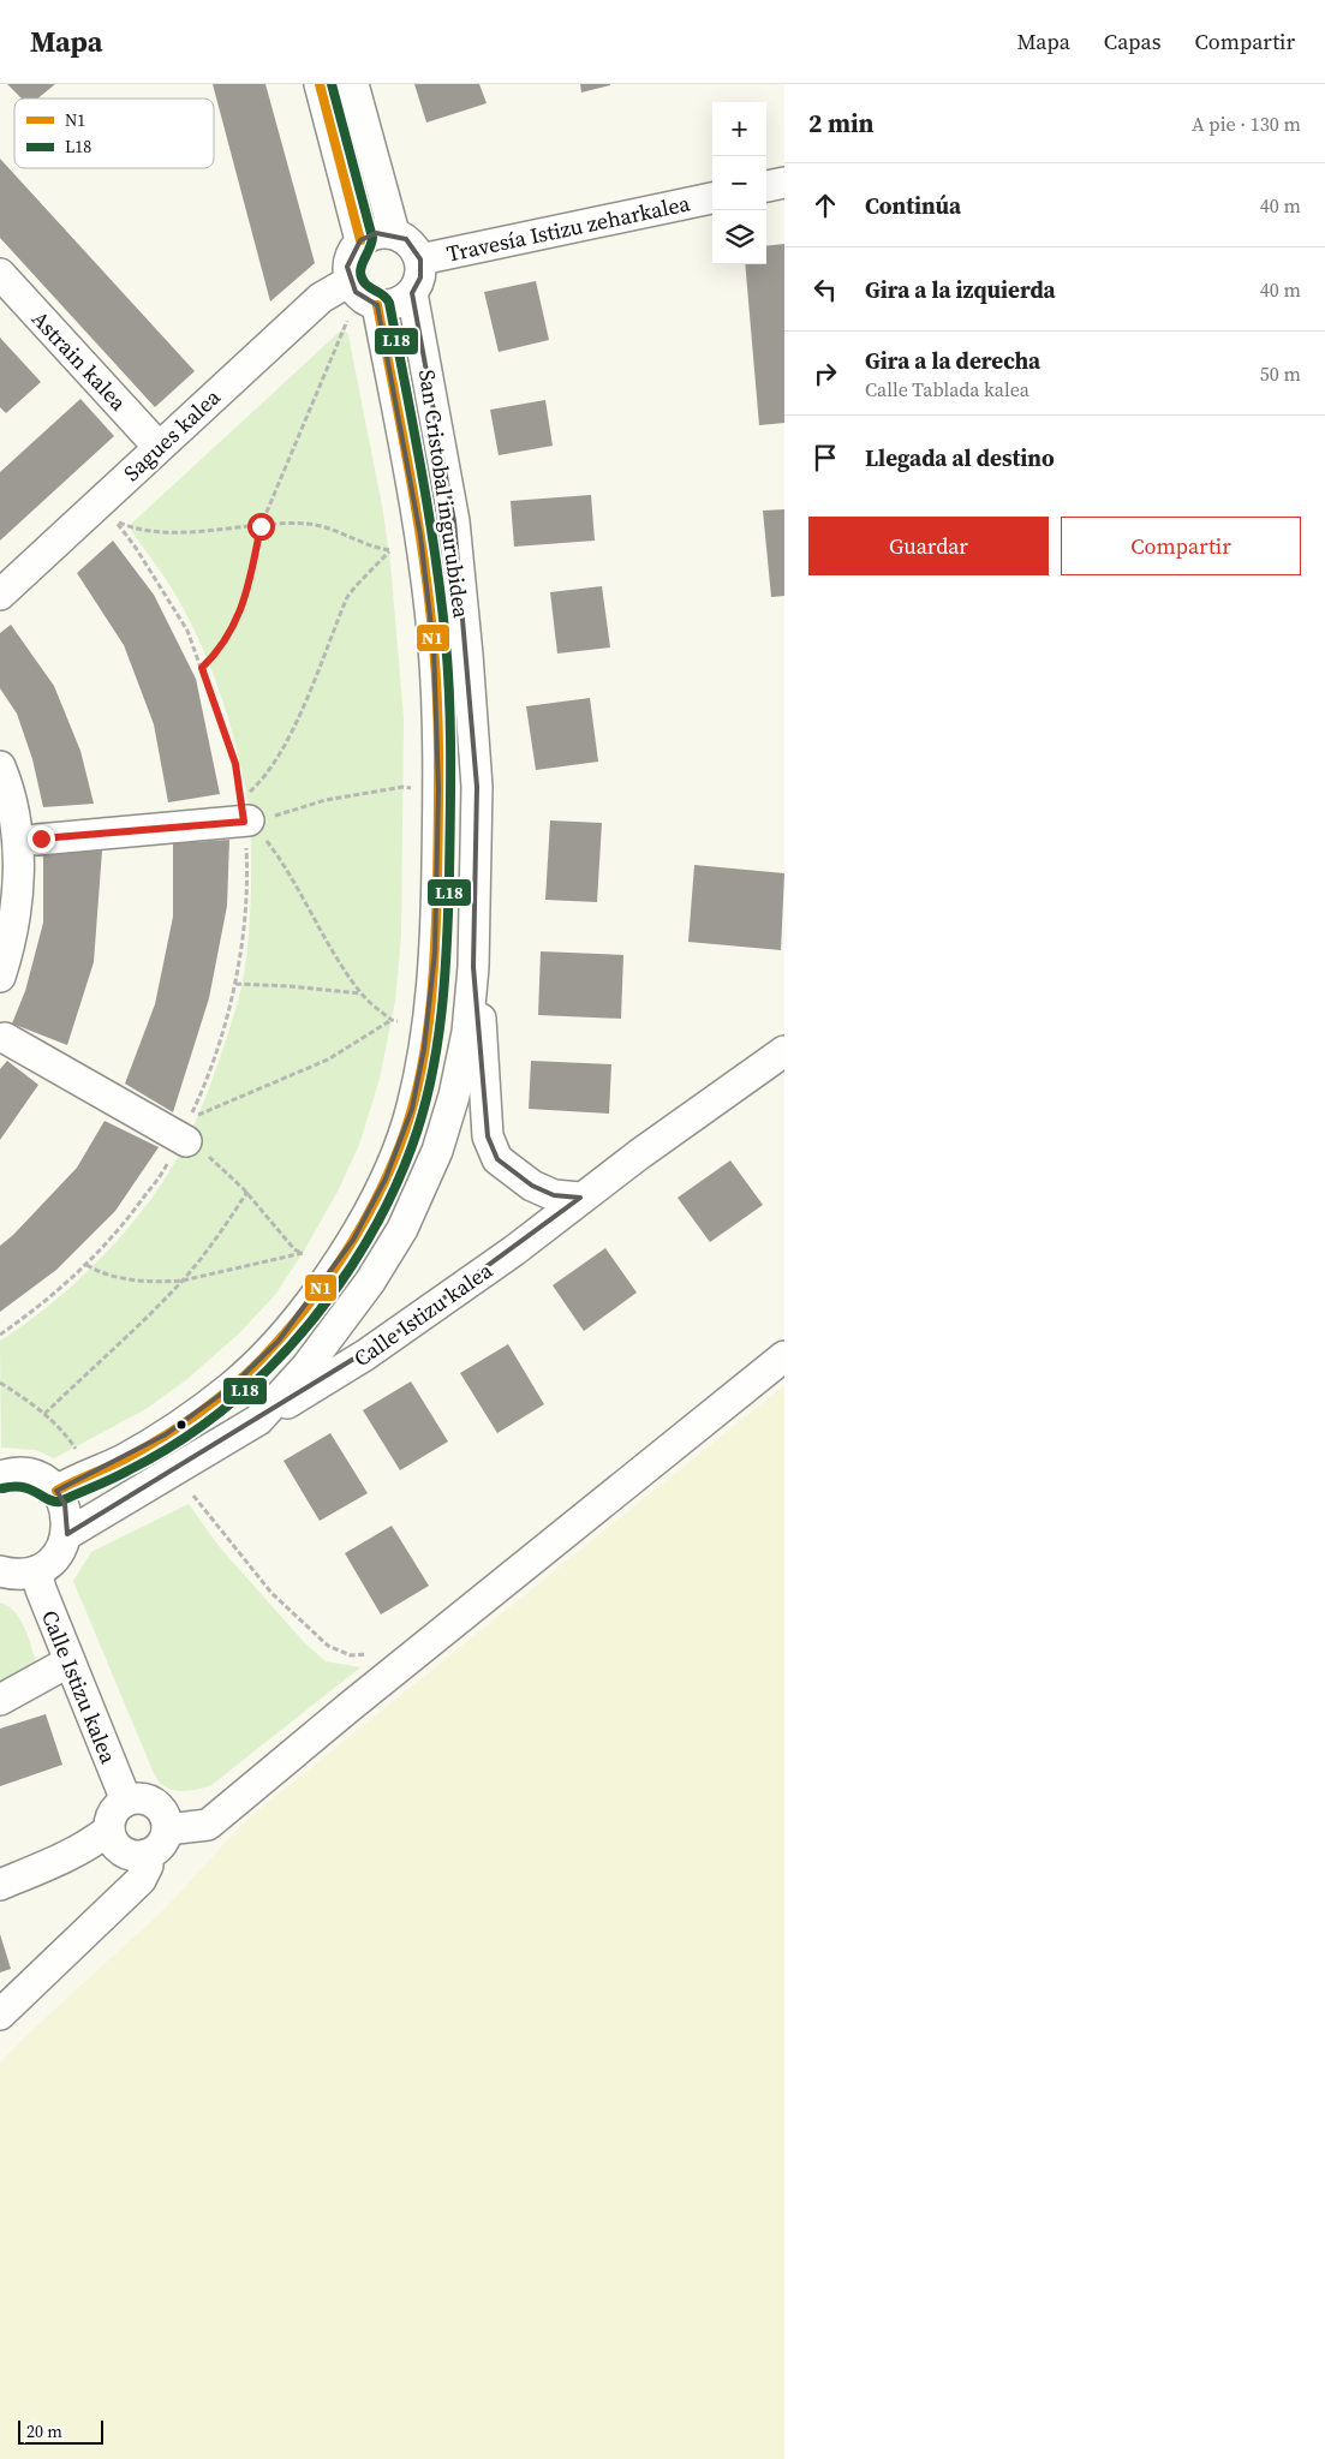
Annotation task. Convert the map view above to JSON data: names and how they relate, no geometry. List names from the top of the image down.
{
  "streets": {
    "street": [
      "Travesía Istizu zeharkalea",
      "Astrain kalea",
      "Sagues kalea",
      "San Cristobal ingurubidea",
      "Calle Istizu kalea"
    ]
  },
  "crossings": [
    ["Travesía Istizu zeharkalea", "Sagues kalea"],
    ["Travesía Istizu zeharkalea", "San Cristobal ingurubidea"],
    ["Astrain kalea", "Sagues kalea"],
    ["Sagues kalea", "San Cristobal ingurubidea"],
    ["San Cristobal ingurubidea", "Calle Istizu kalea"]
  ],
  "lines": ["transit line N1", "transit line L18"],
  "legend": ["N1", "L18"],
  "scale_bar": "20 m",
  "page": {
    "header": "Mapa",
    "nav": ["Mapa", "Capas", "Compartir"],
    "heading": ["2 min", "A pie · 130 m"],
    "map_buttons": ["+", "−"],
    "list": [
      ["Continúa", "40 m"],
      ["Gira a la izquierda", "40 m"],
      ["Gira a la derecha", "Calle Tablada kalea", "50 m"],
      "Llegada al destino"
    ],
    "buttons": ["Guardar", "Compartir"],
    "scale": "20 m"
  }
}
